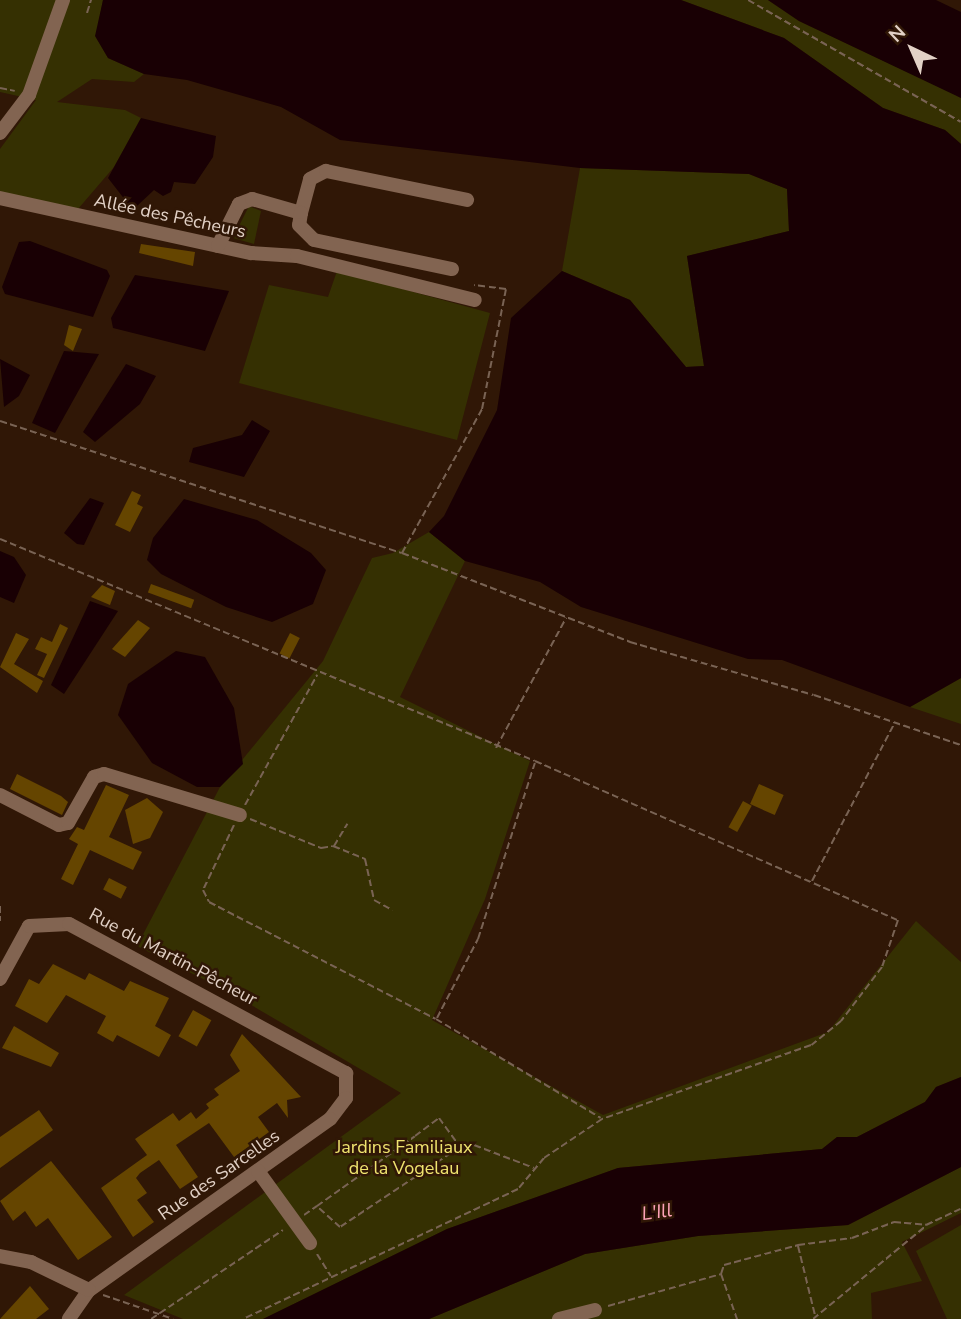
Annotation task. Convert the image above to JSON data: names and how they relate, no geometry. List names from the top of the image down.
{
  "streets": {
    "street": ["Allée des Pêcheurs", "Rue du Martin-Pêcheur", "Rue des Sarcelles"]
  },
  "crossings": [
    ["Rue du Martin-Pêcheur", "Rue des Sarcelles"]
  ],
  "water": ["L'Ill"],
  "parks": ["Jardins Familiaux de la Vogelau"],
  "north": "top left"
}
